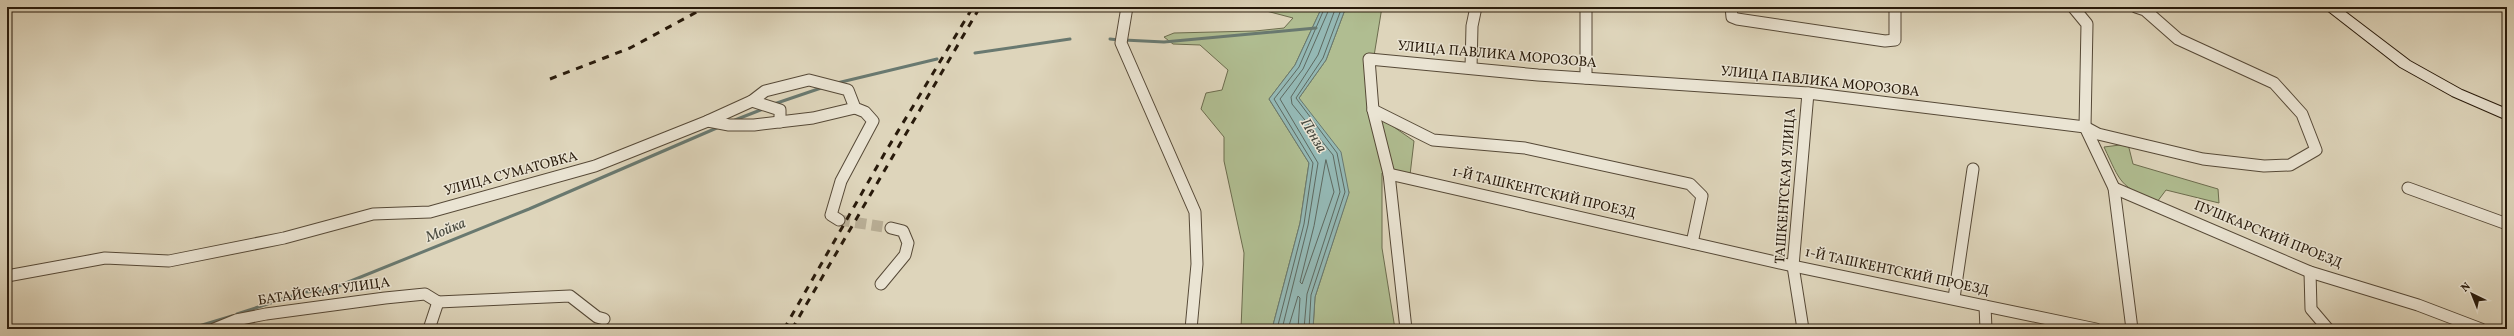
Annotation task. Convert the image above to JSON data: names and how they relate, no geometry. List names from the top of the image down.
{
  "streets": {
    "street": [
      "УЛИЦА ПАВЛИКА МОРОЗОВА",
      "УЛИЦА СУМАТОВКА",
      "ТАШКЕНТСКАЯ УЛИЦА",
      "1-Й ТАШКЕНТСКИЙ ПРОЕЗД",
      "ПУШКАРСКИЙ ПРОЕЗД",
      "БАТАЙСКАЯ УЛИЦА"
    ]
  },
  "crossings": [
    ["УЛИЦА ПАВЛИКА МОРОЗОВА", "ТАШКЕНТСКАЯ УЛИЦА"],
    ["ТАШКЕНТСКАЯ УЛИЦА", "1-Й ТАШКЕНТСКИЙ ПРОЕЗД"]
  ],
  "water": ["Пенза", "Мойка"],
  "north": "top left"
}
